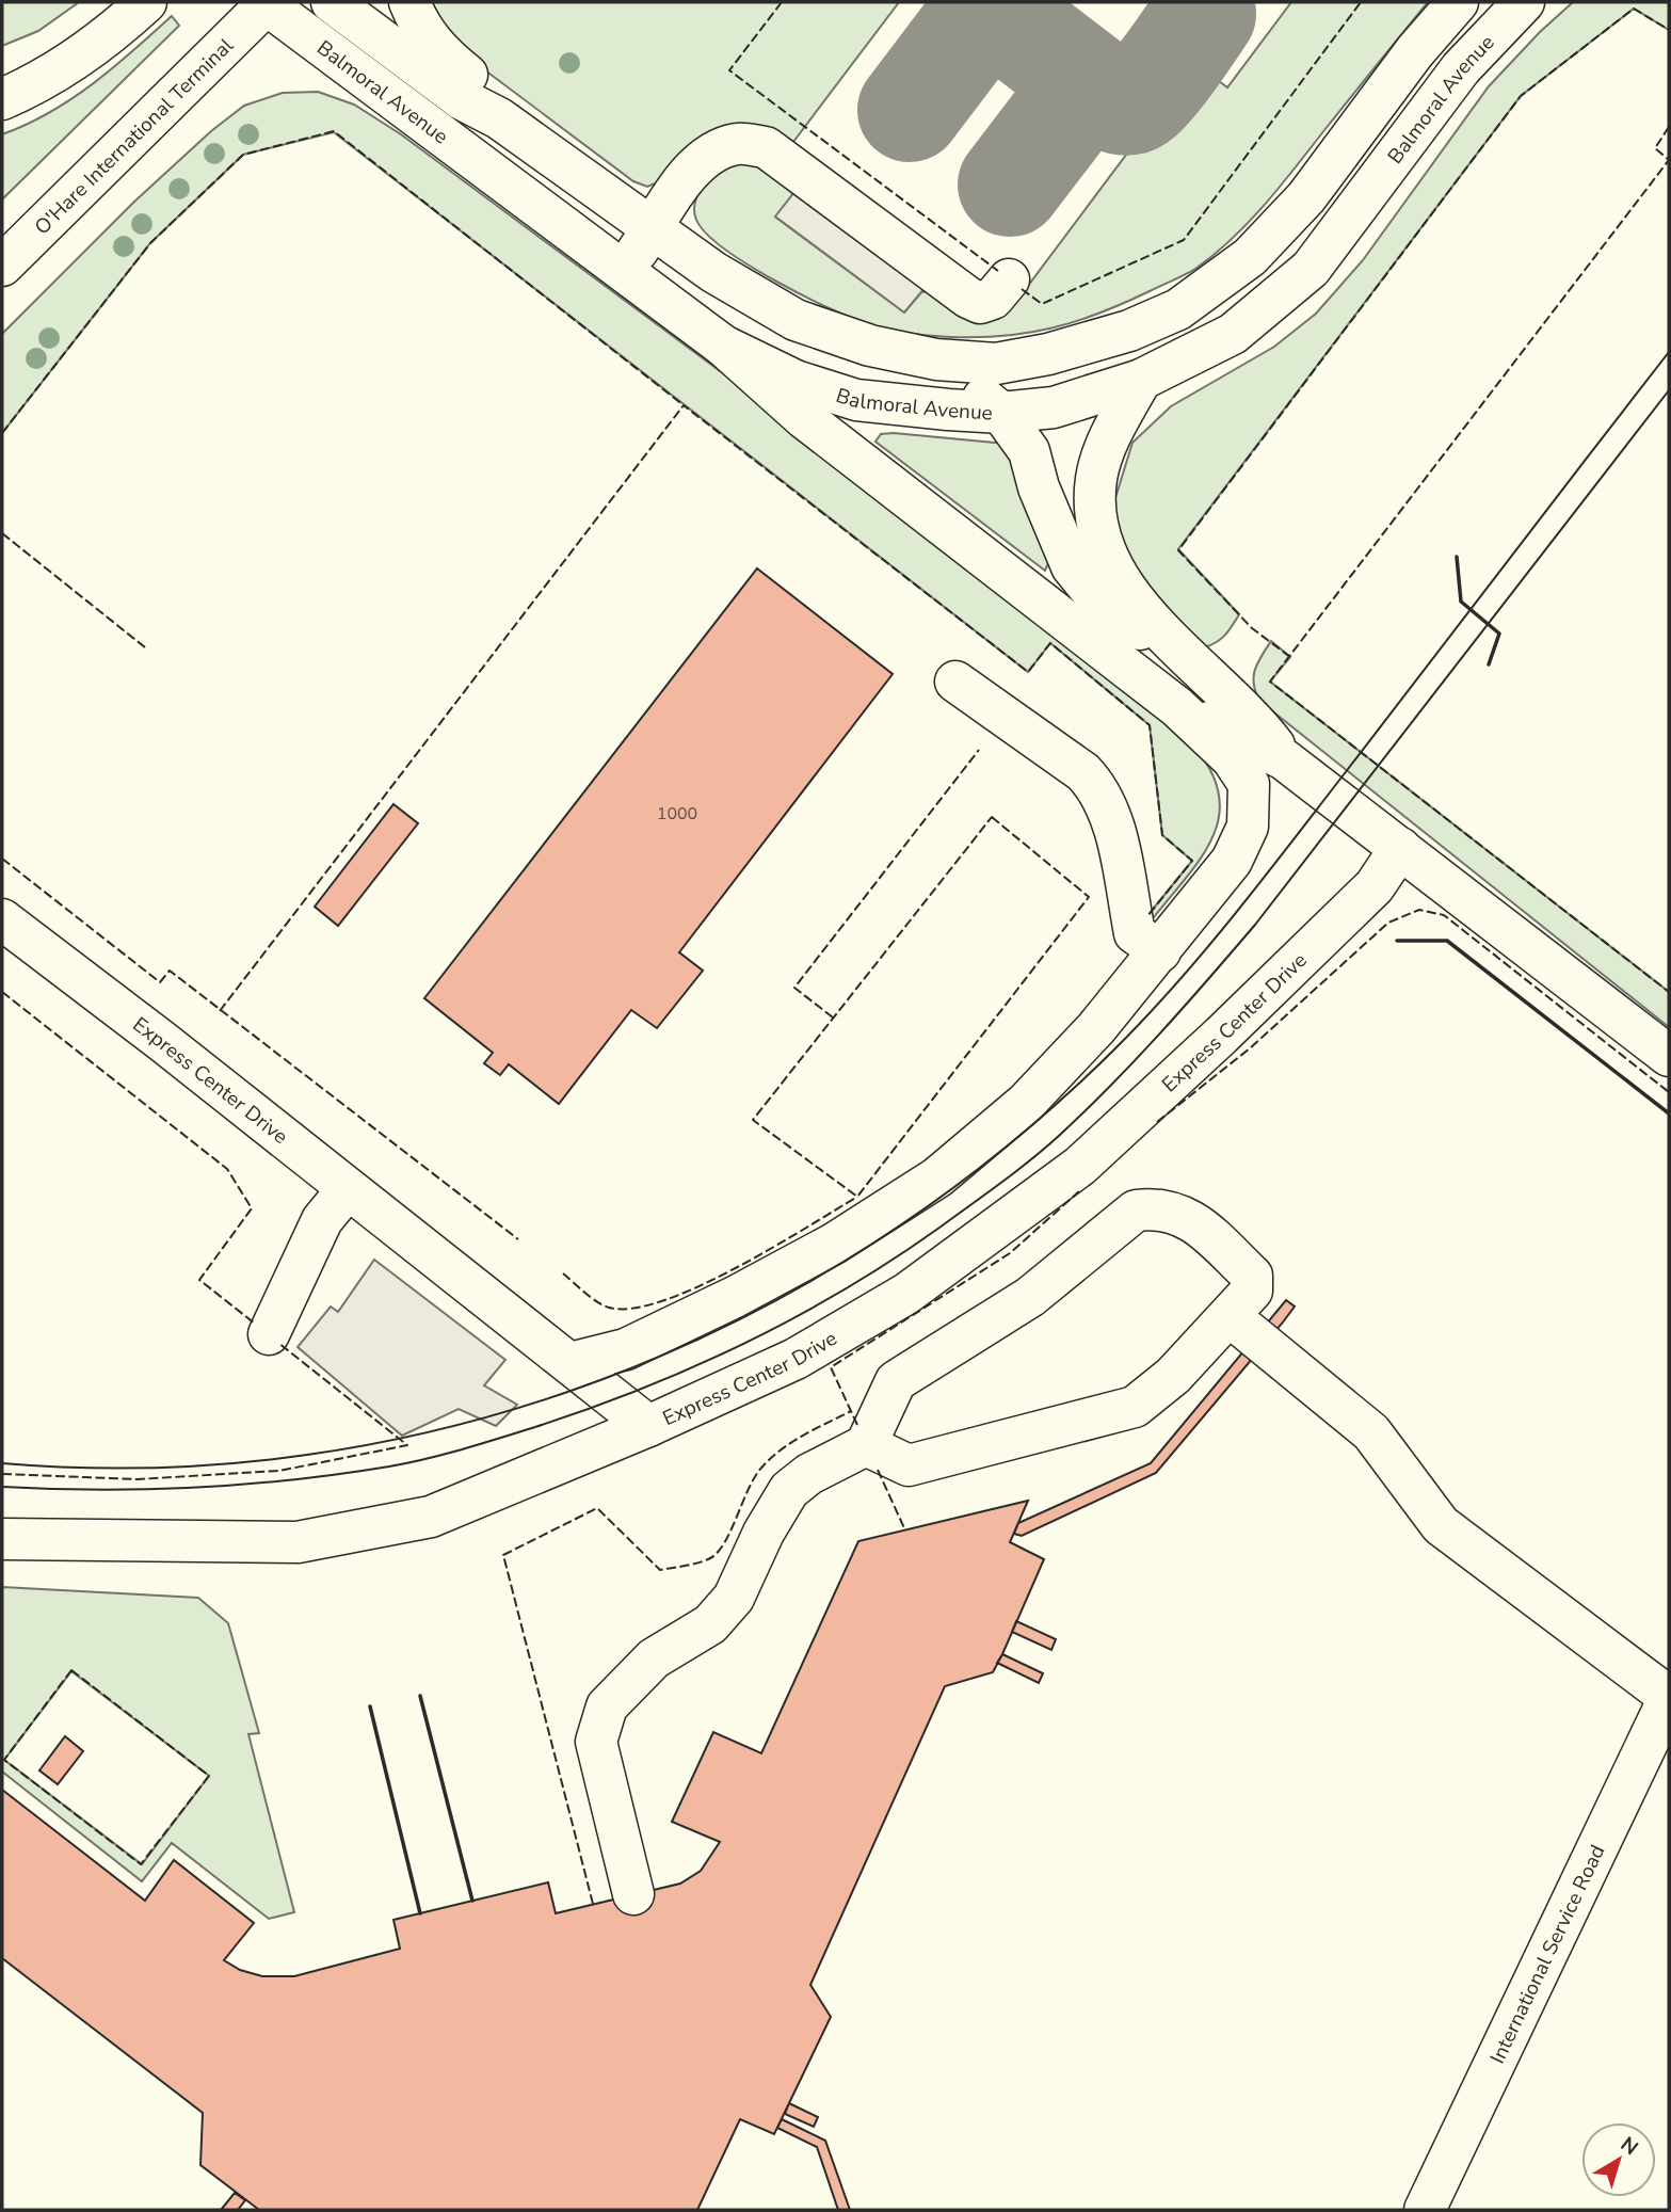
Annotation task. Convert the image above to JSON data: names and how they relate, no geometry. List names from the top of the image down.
{
  "streets": {
    "street": [
      "Balmoral Avenue",
      "O'Hare International Terminal",
      "Express Center Drive",
      "International Service Road"
    ]
  },
  "crossings": [
    ["Balmoral Avenue", "O'Hare International Terminal"]
  ],
  "house_numbers": ["1000"],
  "north": "top right"
}
